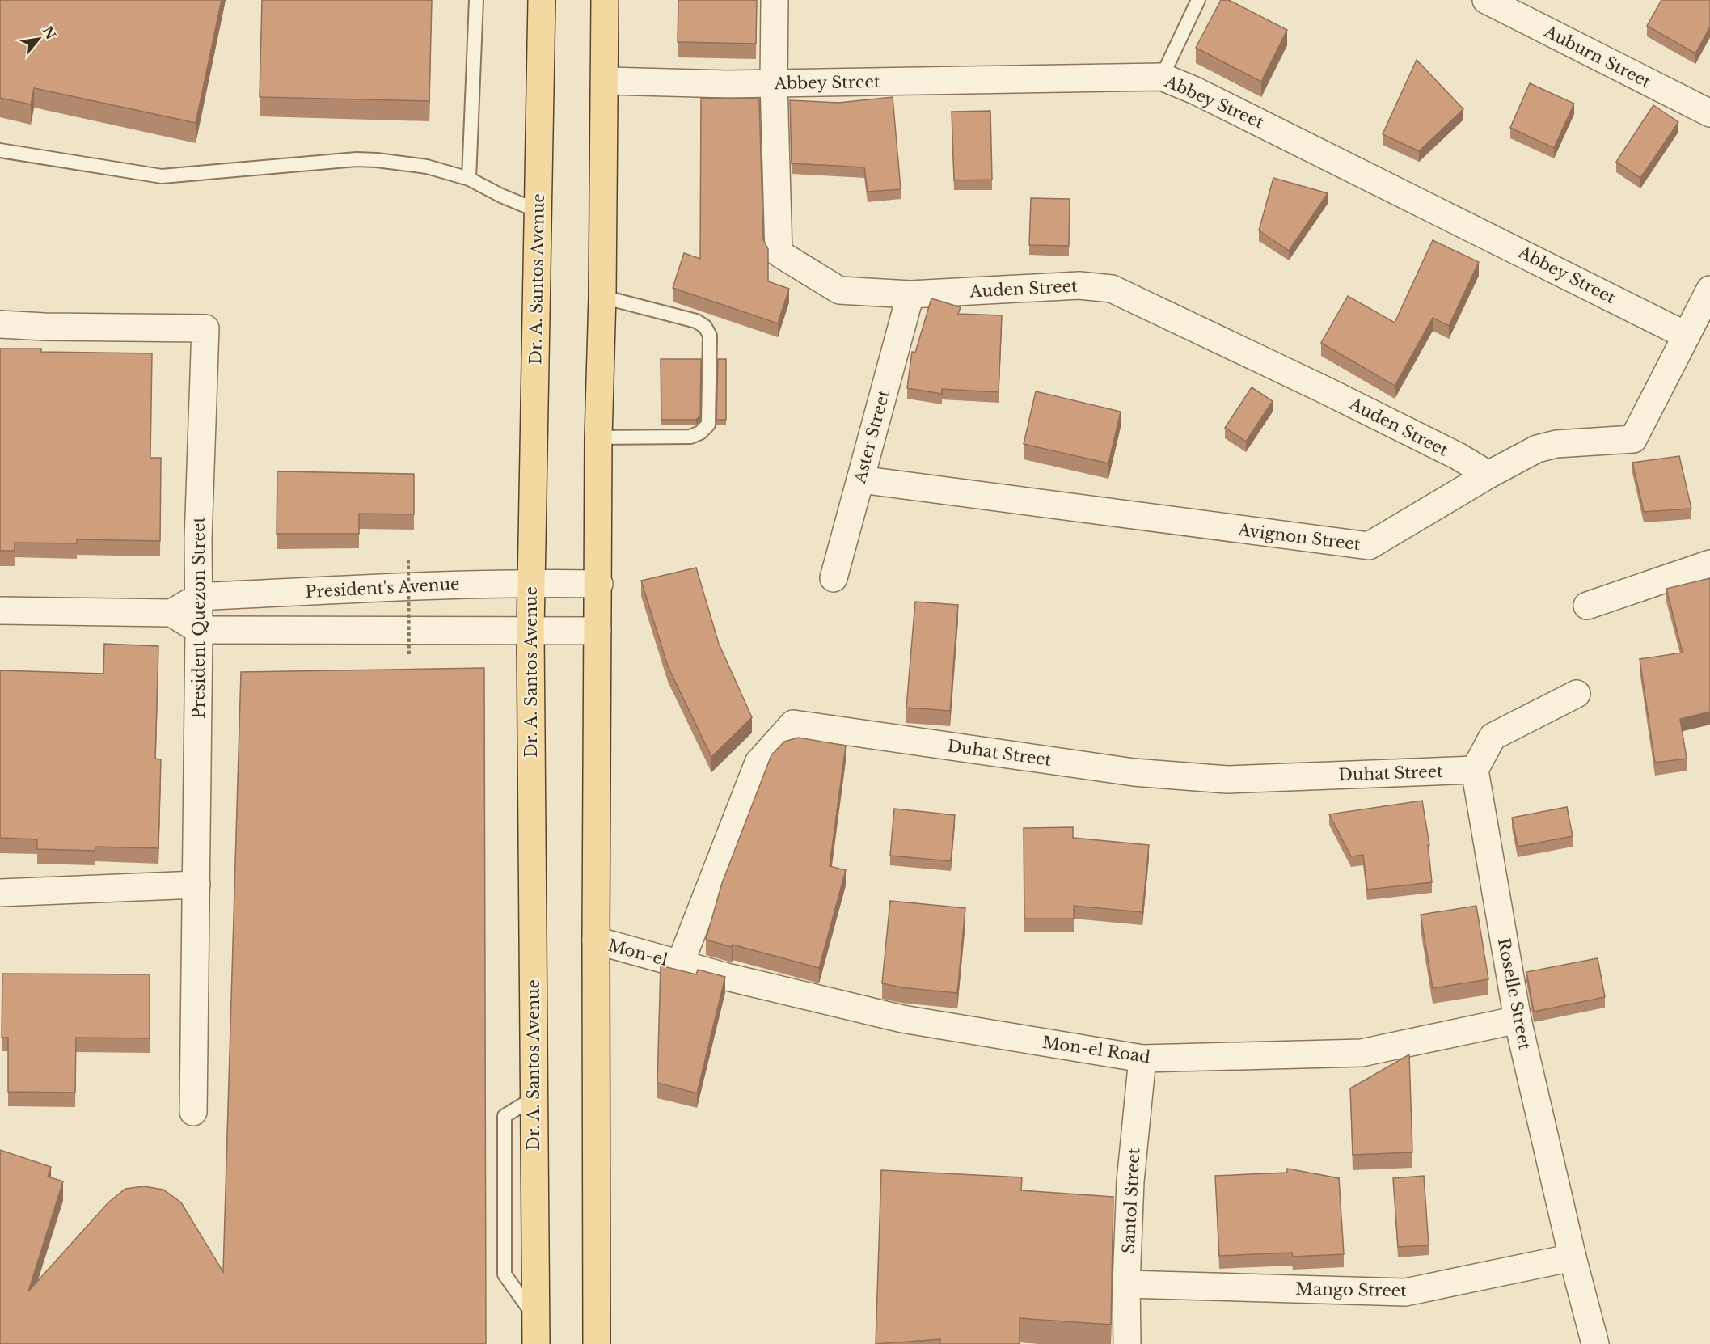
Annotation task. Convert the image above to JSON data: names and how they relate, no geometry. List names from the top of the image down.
{
  "streets": {
    "main road": ["Dr. A. Santos Avenue"],
    "street": [
      "Auburn Street",
      "Abbey Street",
      "Auden Street",
      "Aster Street",
      "Avignon Street",
      "President's Avenue",
      "President Quezon Street",
      "Duhat Street",
      "Mon-el",
      "Roselle Street",
      "Mon-el Road",
      "Santol Street",
      "Mango Street"
    ]
  },
  "crossings": [
    ["Abbey Street", "Auden Street"],
    ["Abbey Street", "Avignon Street"],
    ["Dr. A. Santos Avenue", "President's Avenue"],
    ["Auden Street", "Aster Street"],
    ["Auden Street", "Avignon Street"],
    ["Aster Street", "Avignon Street"],
    ["President's Avenue", "President Quezon Street"],
    ["Duhat Street", "Mon-el"],
    ["Duhat Street", "Roselle Street"],
    ["Duhat Street", "Mon-el Road"],
    ["Mon-el", "Mon-el Road"],
    ["Roselle Street", "Mon-el Road"],
    ["Roselle Street", "Mango Street"],
    ["Mon-el Road", "Santol Street"],
    ["Santol Street", "Mango Street"]
  ],
  "north": "top right"
}
